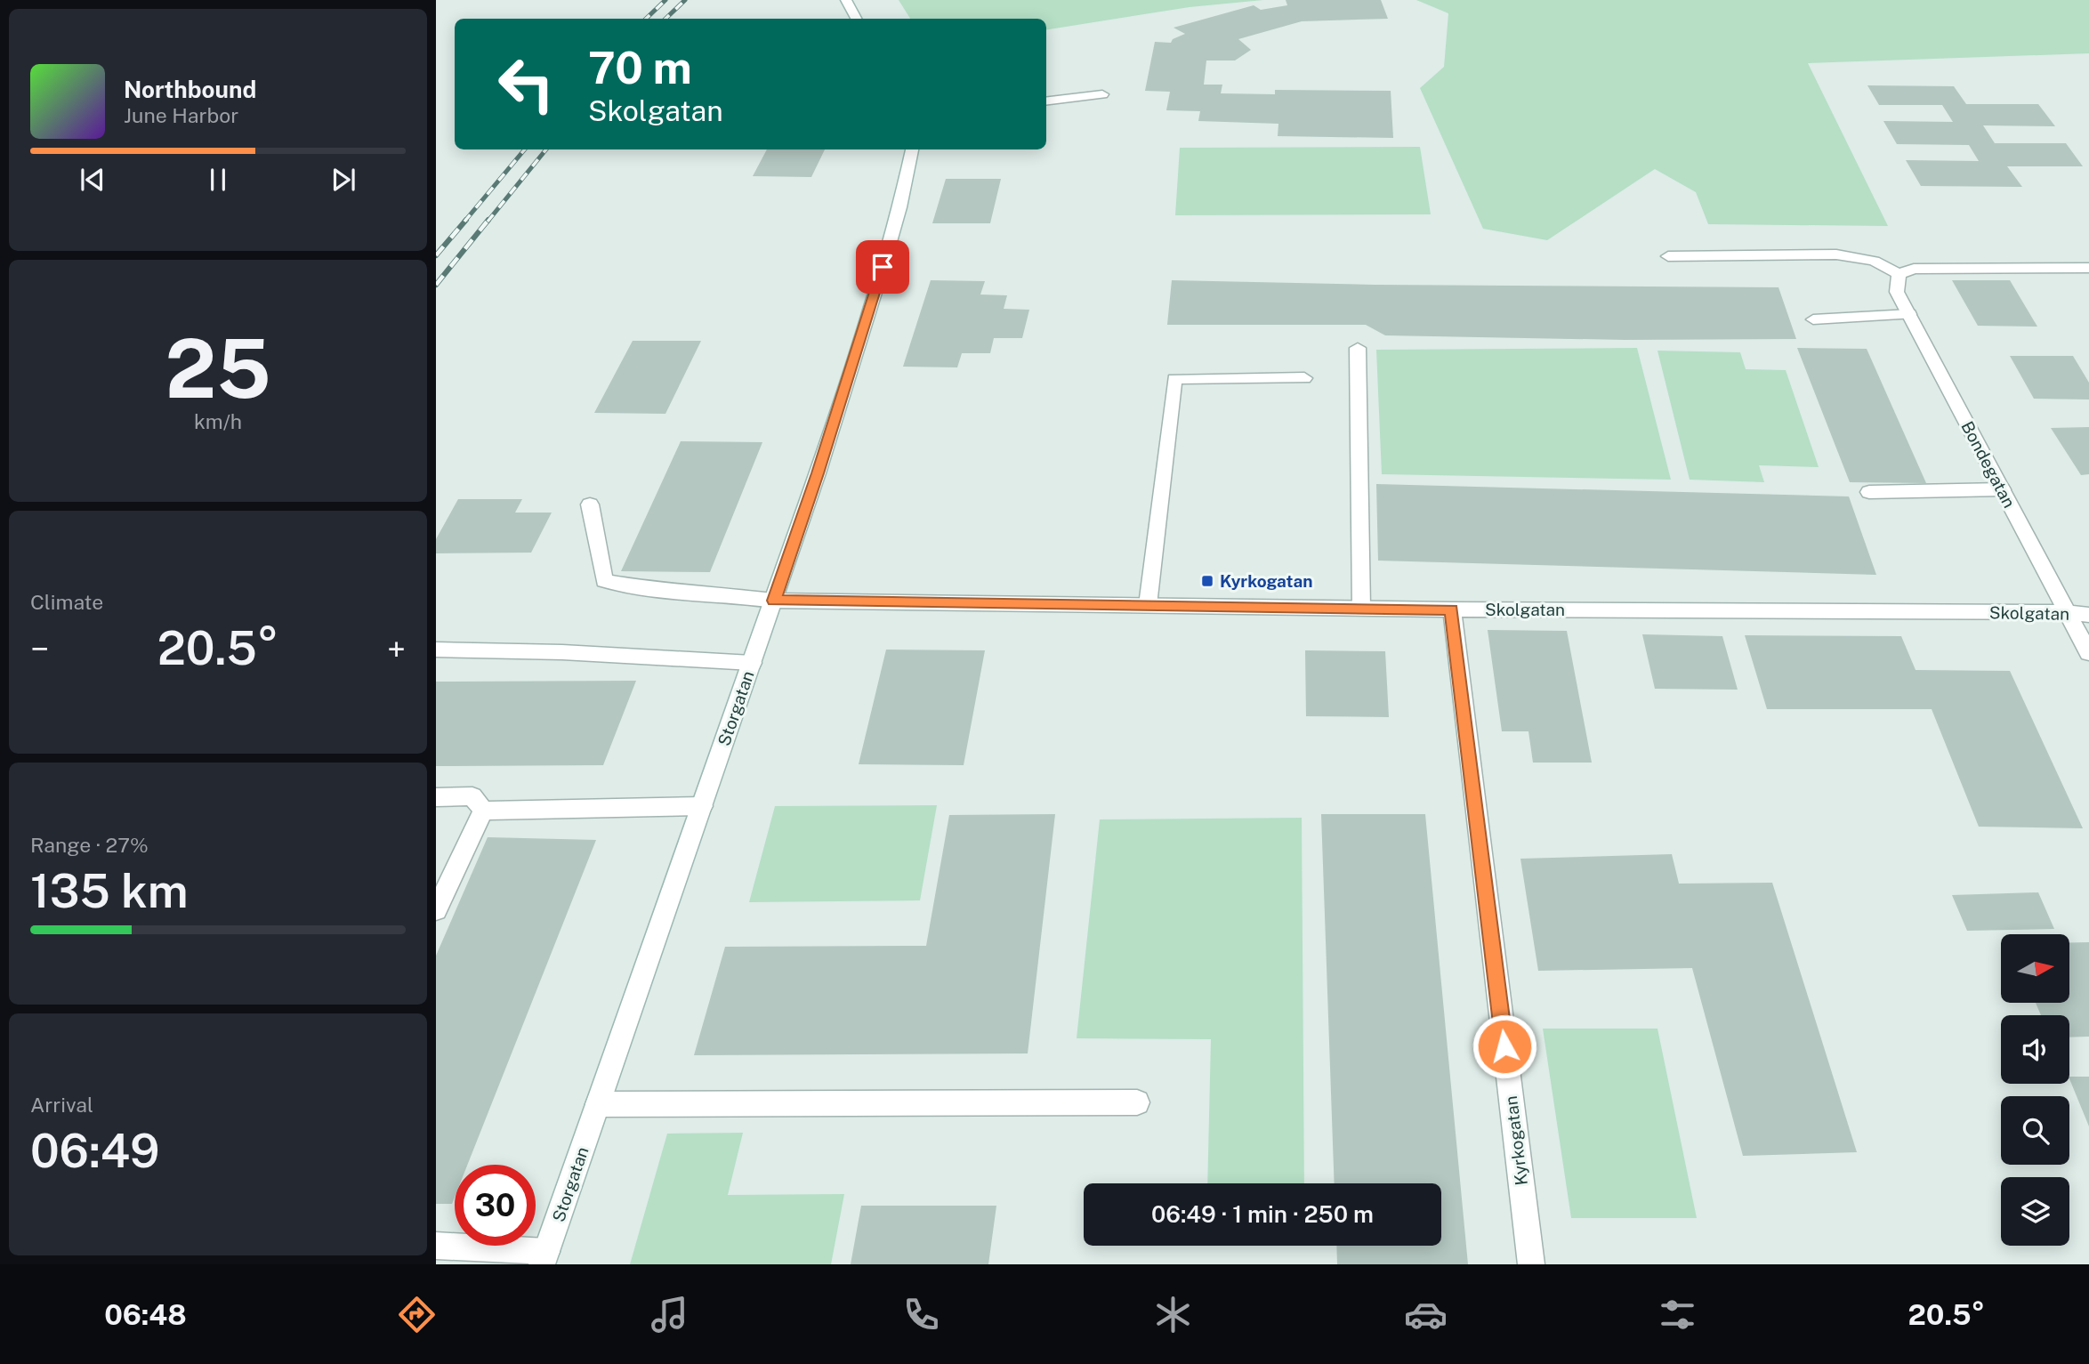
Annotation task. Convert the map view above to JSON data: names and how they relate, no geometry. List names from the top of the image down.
{
  "streets": {
    "street": [
      "Bondegatan",
      "Skolgatan",
      "Storgatan",
      "Kyrkogatan"
    ]
  },
  "crossings": [
    ["Bondegatan", "Skolgatan"],
    ["Skolgatan", "Storgatan"],
    ["Skolgatan", "Kyrkogatan"]
  ],
  "places": {
    "transit": ["Kyrkogatan"]
  },
  "north": "right",
  "page": {
    "turn": ["70 m", "Skolgatan"],
    "song": ["Northbound", "June Harbor"],
    "tile": [
      ["25", "km/h"],
      "Climate",
      ["Range · 27%", "135 km"],
      ["Arrival", "06:49"]
    ],
    "heat": ["−", "20.5°", "+"],
    "limit": "30",
    "trip": "06:49 · 1 min · 250 m",
    "tabs": ["06:48", "20.5°"]
  }
}
